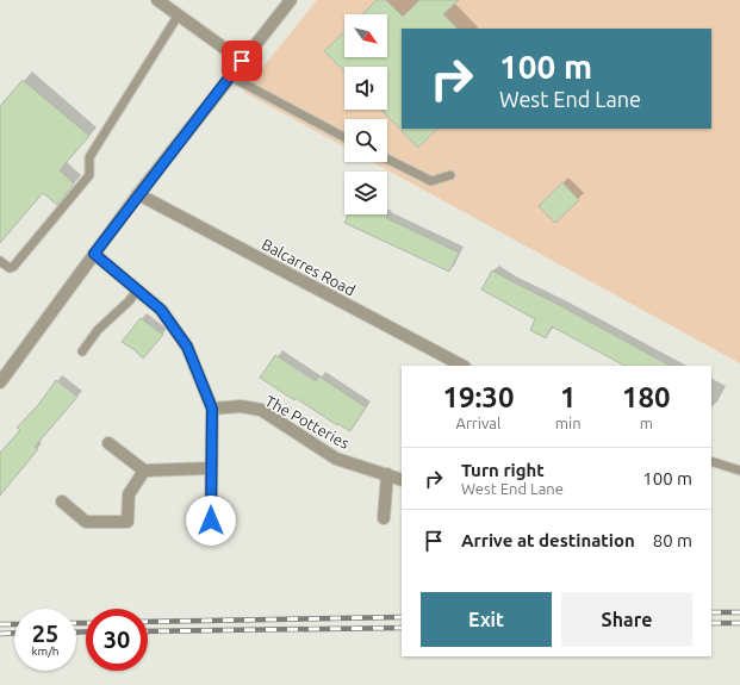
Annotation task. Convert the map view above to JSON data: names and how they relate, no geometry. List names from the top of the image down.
{
  "streets": {
    "street": ["Balcarres Road", "The Potteries"]
  },
  "north": "bottom right",
  "page": {
    "turn": ["100 m", "West End Lane"],
    "eta": [
      "19:30",
      "Arrival",
      "1",
      "min",
      "180",
      "m"
    ],
    "list": [
      {
        "name": "Turn right",
        "note": "West End Lane",
        "value": "100 m"
      },
      {
        "name": "Arrive at destination",
        "value": "80 m"
      }
    ],
    "buttons": ["Exit", "Share"],
    "speed": "25 km/h",
    "limit": "30"
  }
}
